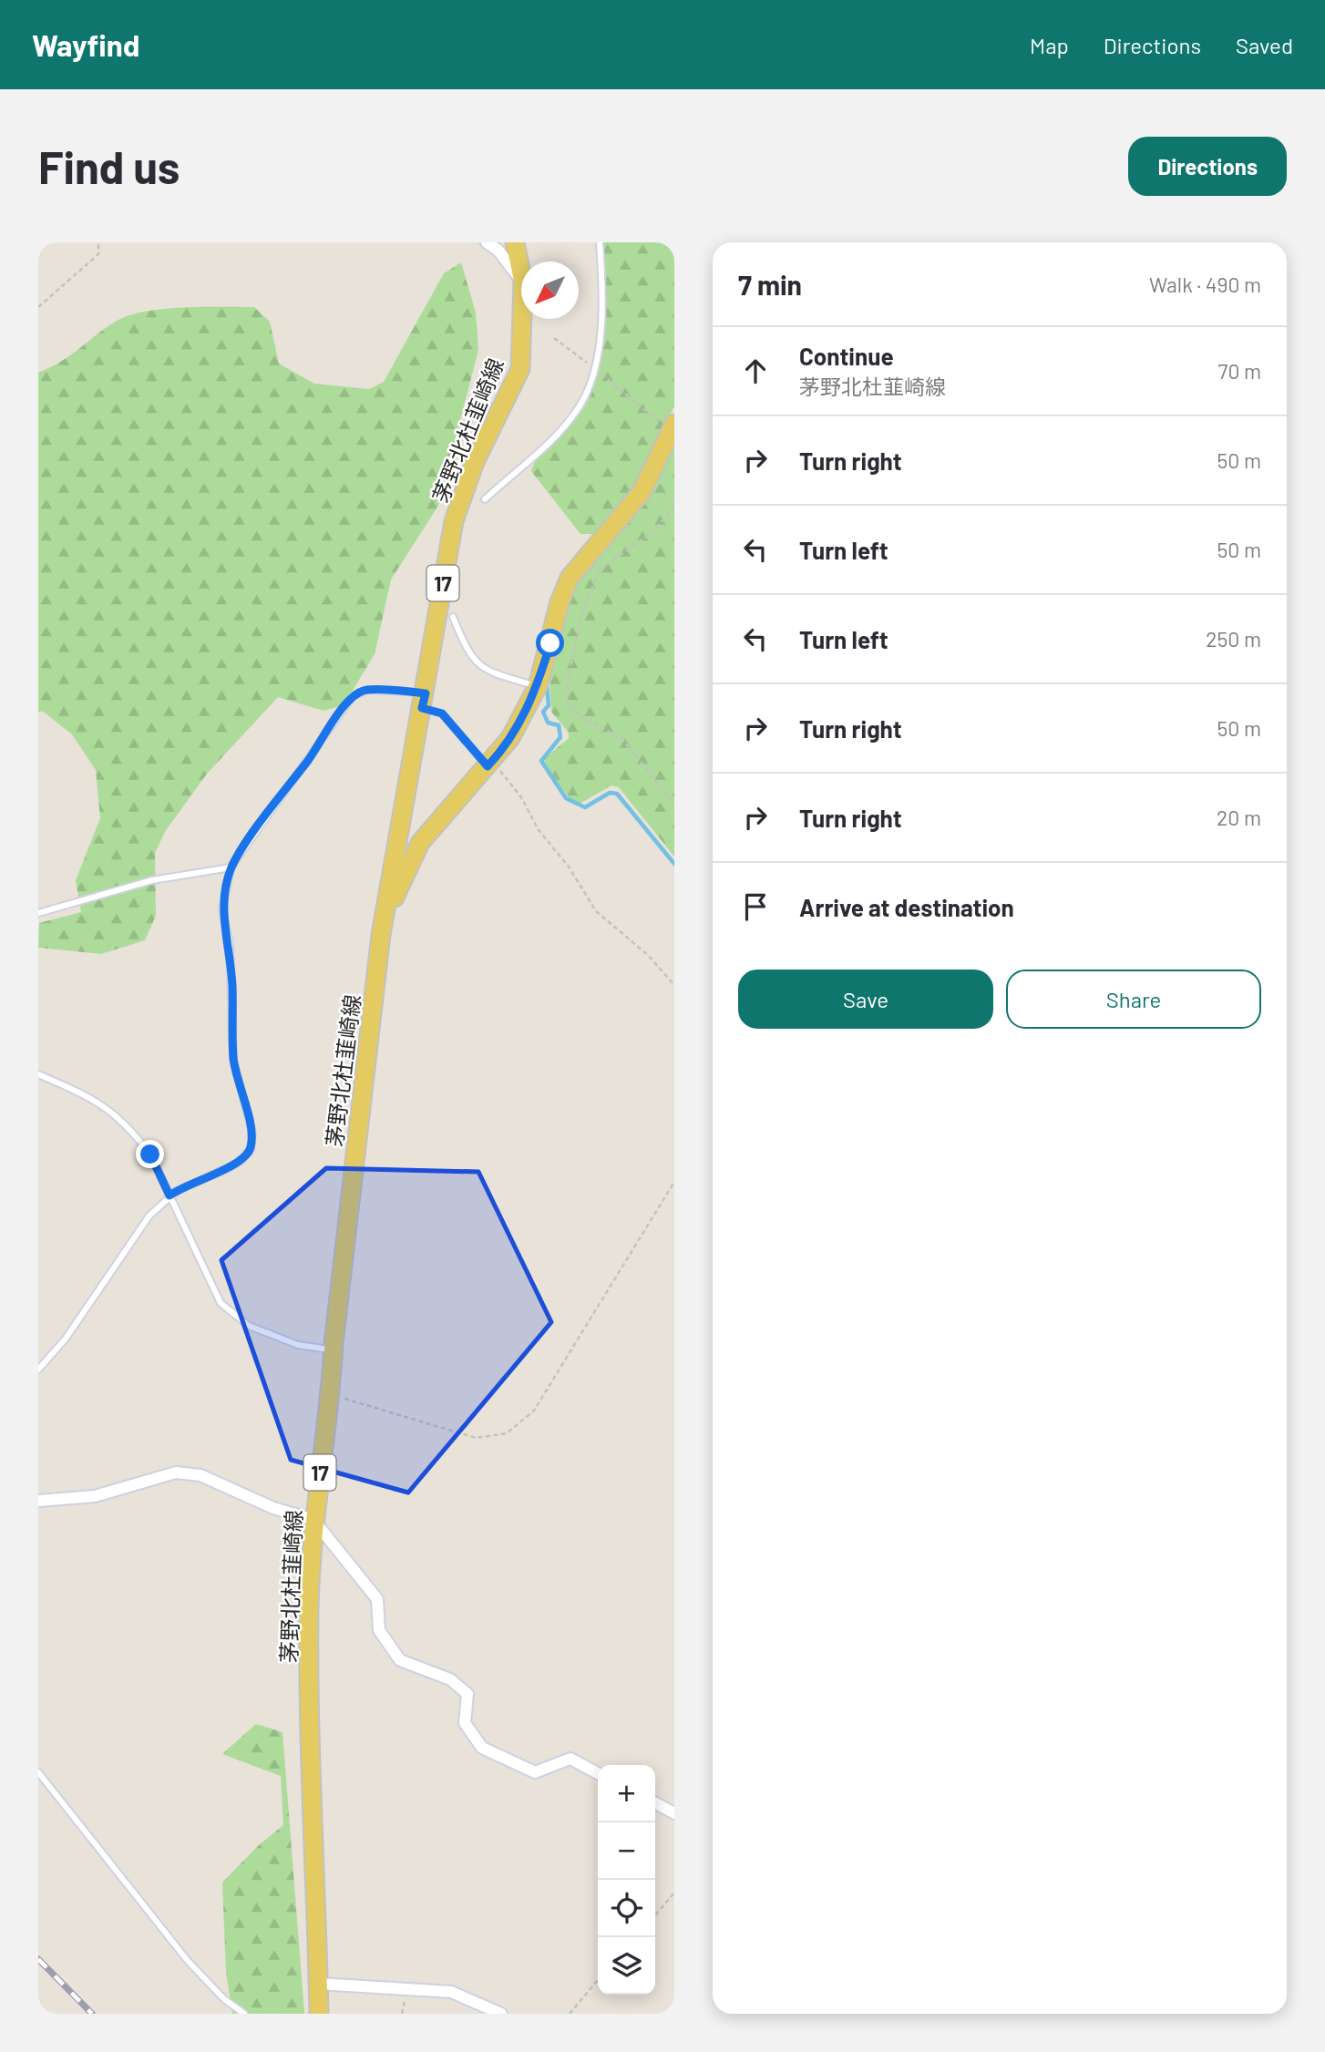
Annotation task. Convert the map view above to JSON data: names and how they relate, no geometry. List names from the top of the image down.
{
  "streets": {
    "main road": ["茅野北杜韮崎線", "17"]
  },
  "north": "bottom left",
  "page": {
    "header": "Wayfind",
    "nav": ["Map", "Directions", "Saved"],
    "buttons": [
      "Directions",
      ["Save", "Share"]
    ],
    "title": "Find us",
    "heading": ["7 min", "Walk · 490 m"],
    "list": [
      ["Continue", "茅野北杜韮崎線", "70 m"],
      ["Turn right", "50 m"],
      ["Turn left", "50 m"],
      ["Turn left", "250 m"],
      ["Turn right", "50 m"],
      ["Turn right", "20 m"],
      "Arrive at destination"
    ],
    "map_buttons": ["+", "−"]
  }
}
